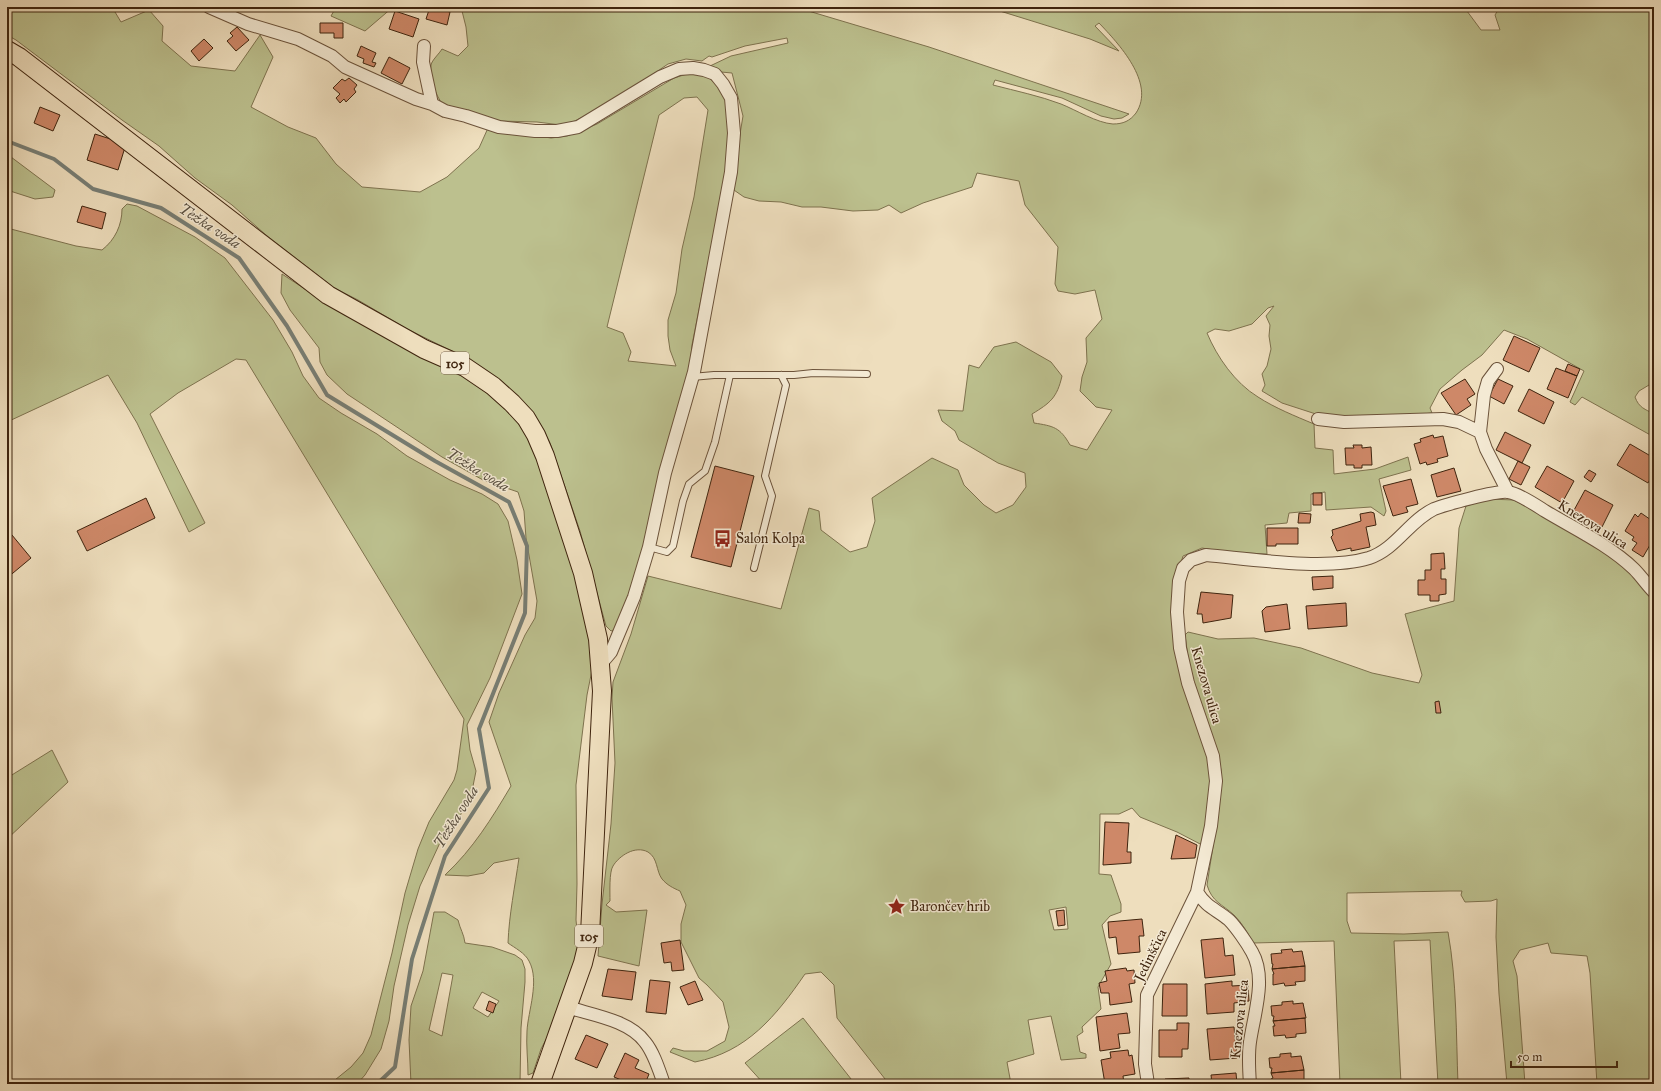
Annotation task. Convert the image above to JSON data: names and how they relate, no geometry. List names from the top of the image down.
{
  "streets": {
    "main road": ["105"],
    "street": ["Knezova ulica", "Jedinščica"]
  },
  "crossings": [
    ["Knezova ulica", "Jedinščica"]
  ],
  "water": ["Težka voda"],
  "places": {
    "bus stop": ["Salon Kolpa"],
    "place": ["Barončev hrib"]
  },
  "scale_bar": "50 m"
}
